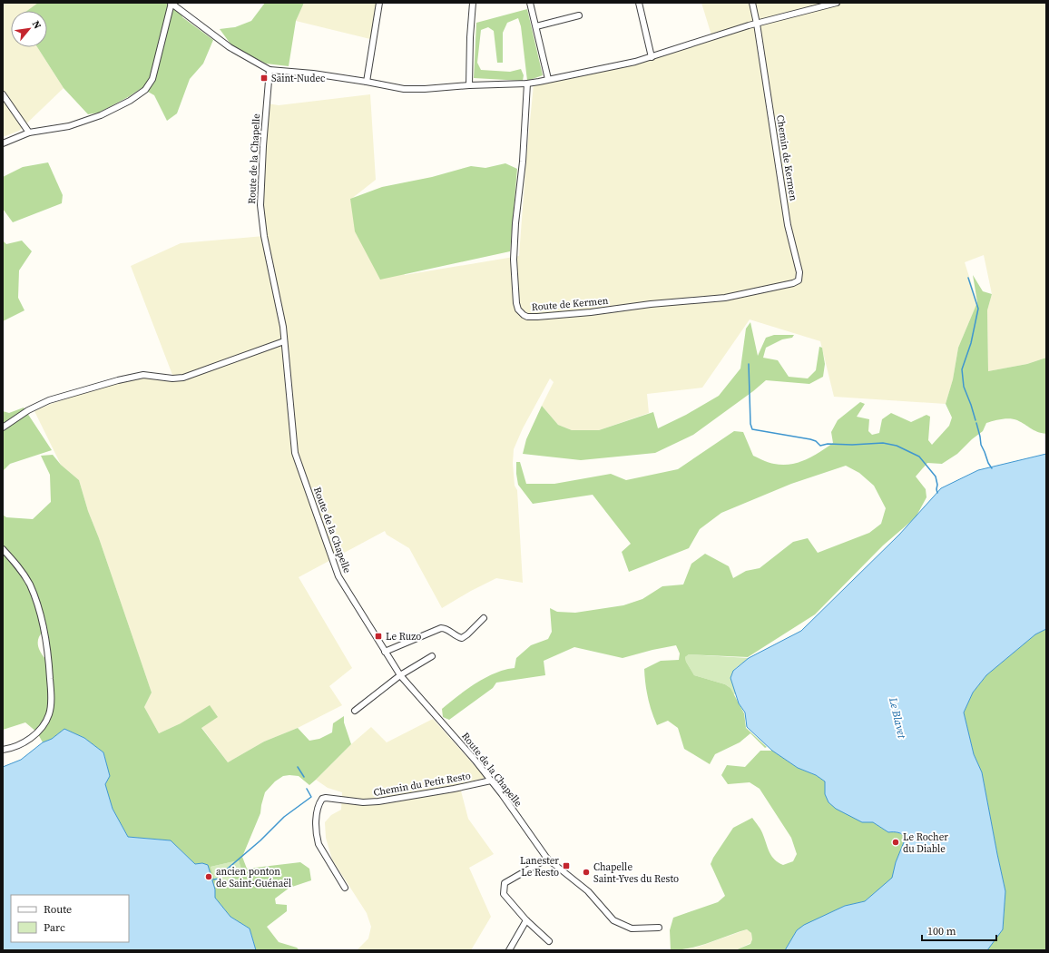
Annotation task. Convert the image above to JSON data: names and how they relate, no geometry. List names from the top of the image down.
{
  "streets": {
    "street": [
      "Chemin de Kermen",
      "Route de la Chapelle",
      "Route de Kermen",
      "Chemin du Petit Resto"
    ]
  },
  "crossings": [
    ["Chemin de Kermen", "Route de Kermen"],
    ["Route de la Chapelle", "Chemin du Petit Resto"]
  ],
  "water": ["Le Blavet"],
  "places": {
    "transit": ["Saint-Nudec", "Le Ruzo", "Lanester Le Resto"],
    "other": ["Le Rocher du Diable", "Chapelle Saint-Yves du Resto", "ancien ponton de Saint-Guénaël"]
  },
  "legend": ["Route", "Parc"],
  "scale_bar": "100 m",
  "north": "top right"
}
